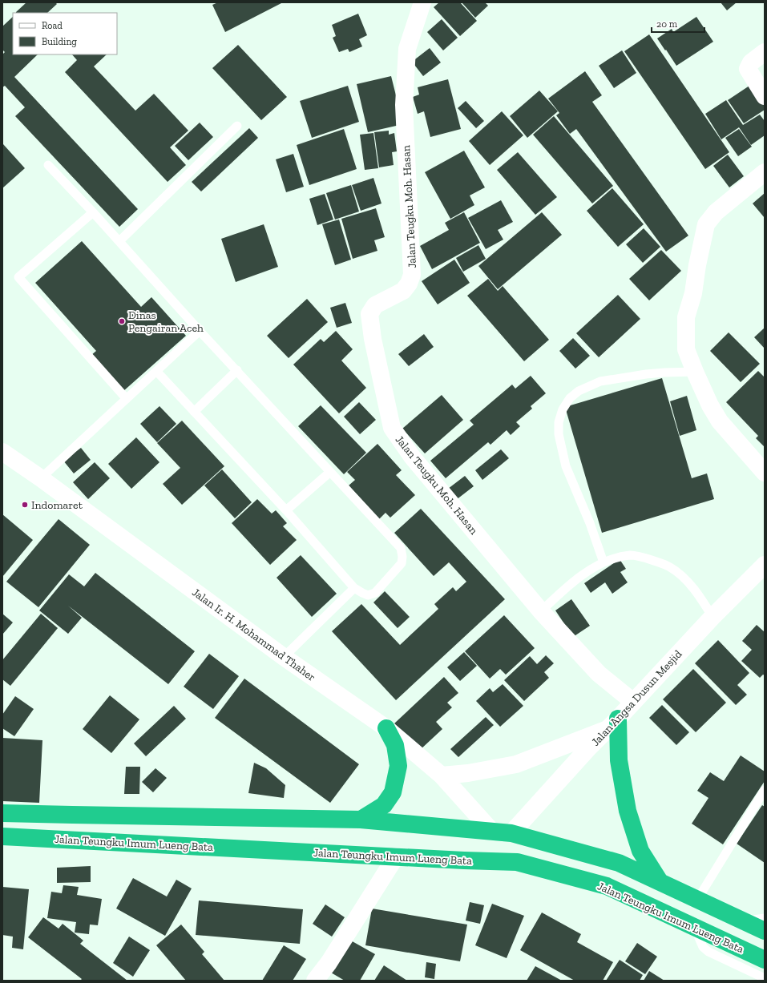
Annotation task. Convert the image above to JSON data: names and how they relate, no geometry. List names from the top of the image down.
{
  "streets": {
    "highway": ["Jalan Teungku Imum Lueng Bata"],
    "street": ["Jalan Teugku Moh. Hasan", "Jalan Ir. H. Mohammad Thaher", "Jalan Angsa Dusun Mesjid"]
  },
  "crossings": [
    ["Jalan Teugku Moh. Hasan", "Jalan Angsa Dusun Mesjid"]
  ],
  "places": ["Dinas Pengairan Aceh", "Indomaret"],
  "legend": ["Road", "Building"],
  "scale_bar": "20 m"
}
